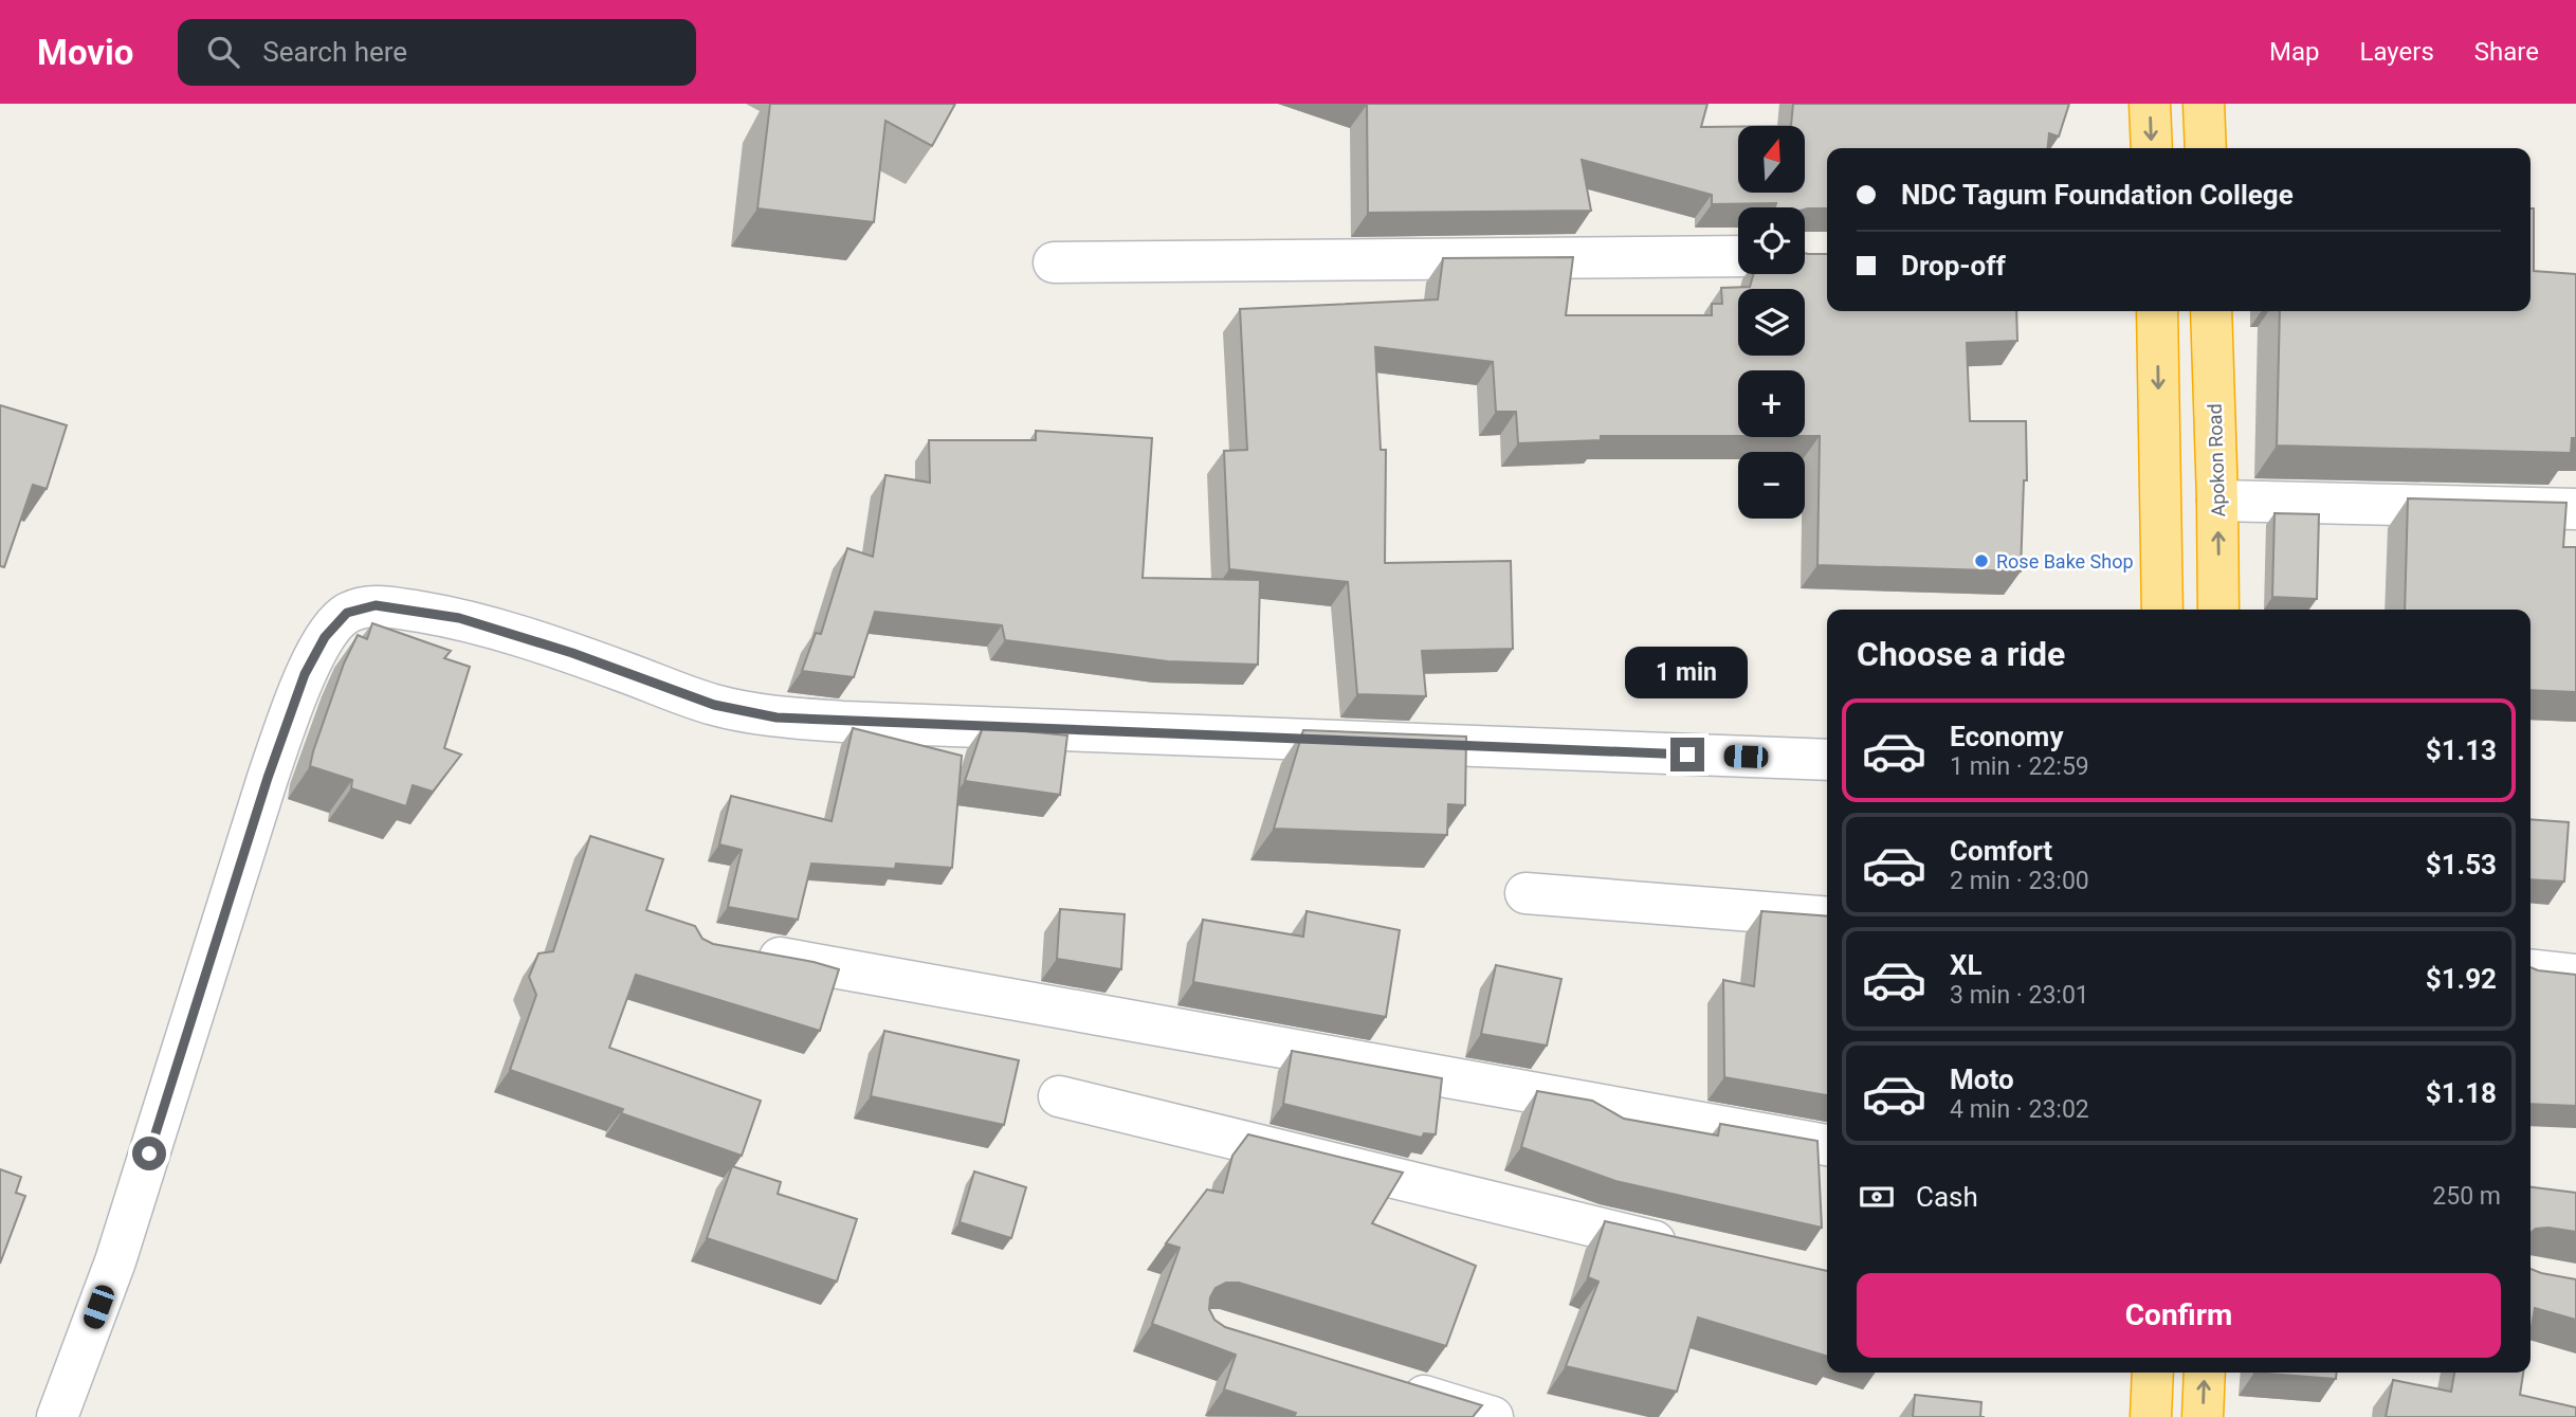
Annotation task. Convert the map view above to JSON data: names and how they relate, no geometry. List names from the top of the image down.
{
  "streets": {
    "highway": ["Apokon Road"]
  },
  "places": ["Rose Bake Shop"],
  "north": "top",
  "page": {
    "header": "Movio",
    "search": "Search here",
    "nav": ["Map", "Layers", "Share"],
    "map_buttons": ["+", "−"],
    "banner": ["NDC Tagum Foundation College", "Drop-off"],
    "heading": "Choose a ride",
    "bubble": "1 min",
    "list": [
      {
        "name": "Economy",
        "note": "1 min · 22:59",
        "value": "$1.13"
      },
      {
        "name": "Comfort",
        "note": "2 min · 23:00",
        "value": "$1.53"
      },
      {
        "name": "XL",
        "note": "3 min · 23:01",
        "value": "$1.92"
      },
      {
        "name": "Moto",
        "note": "4 min · 23:02",
        "value": "$1.18"
      }
    ],
    "pay": ["Cash", "250 m"],
    "buttons": "Confirm"
  }
}
